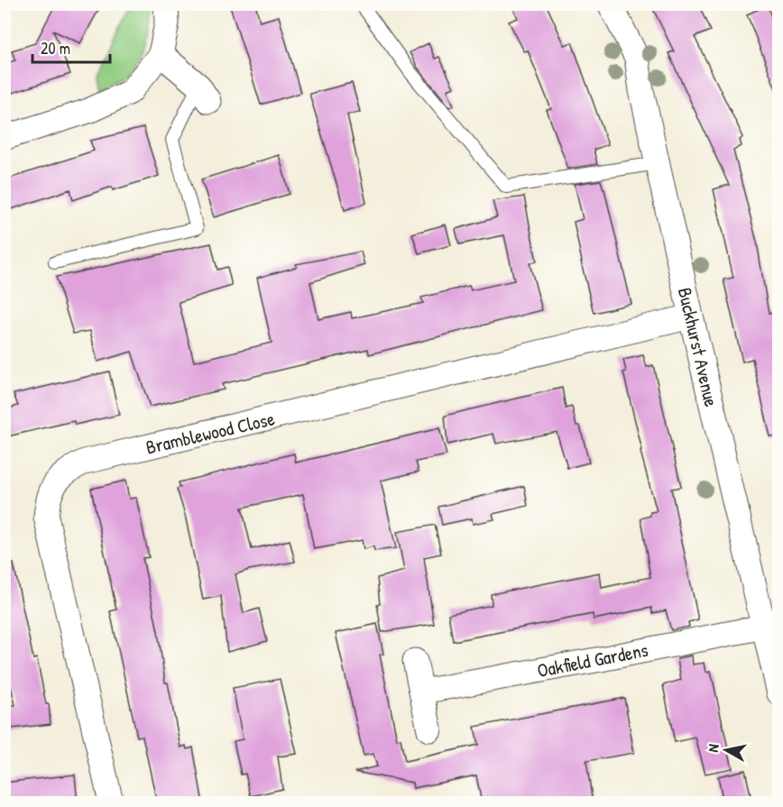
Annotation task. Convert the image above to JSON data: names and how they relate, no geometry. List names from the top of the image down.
{
  "streets": {
    "street": ["Buckhurst Avenue", "Bramblewood Close", "Oakfield Gardens"]
  },
  "crossings": [
    ["Buckhurst Avenue", "Bramblewood Close"],
    ["Buckhurst Avenue", "Oakfield Gardens"]
  ],
  "scale_bar": "20 m",
  "north": "left"
}
